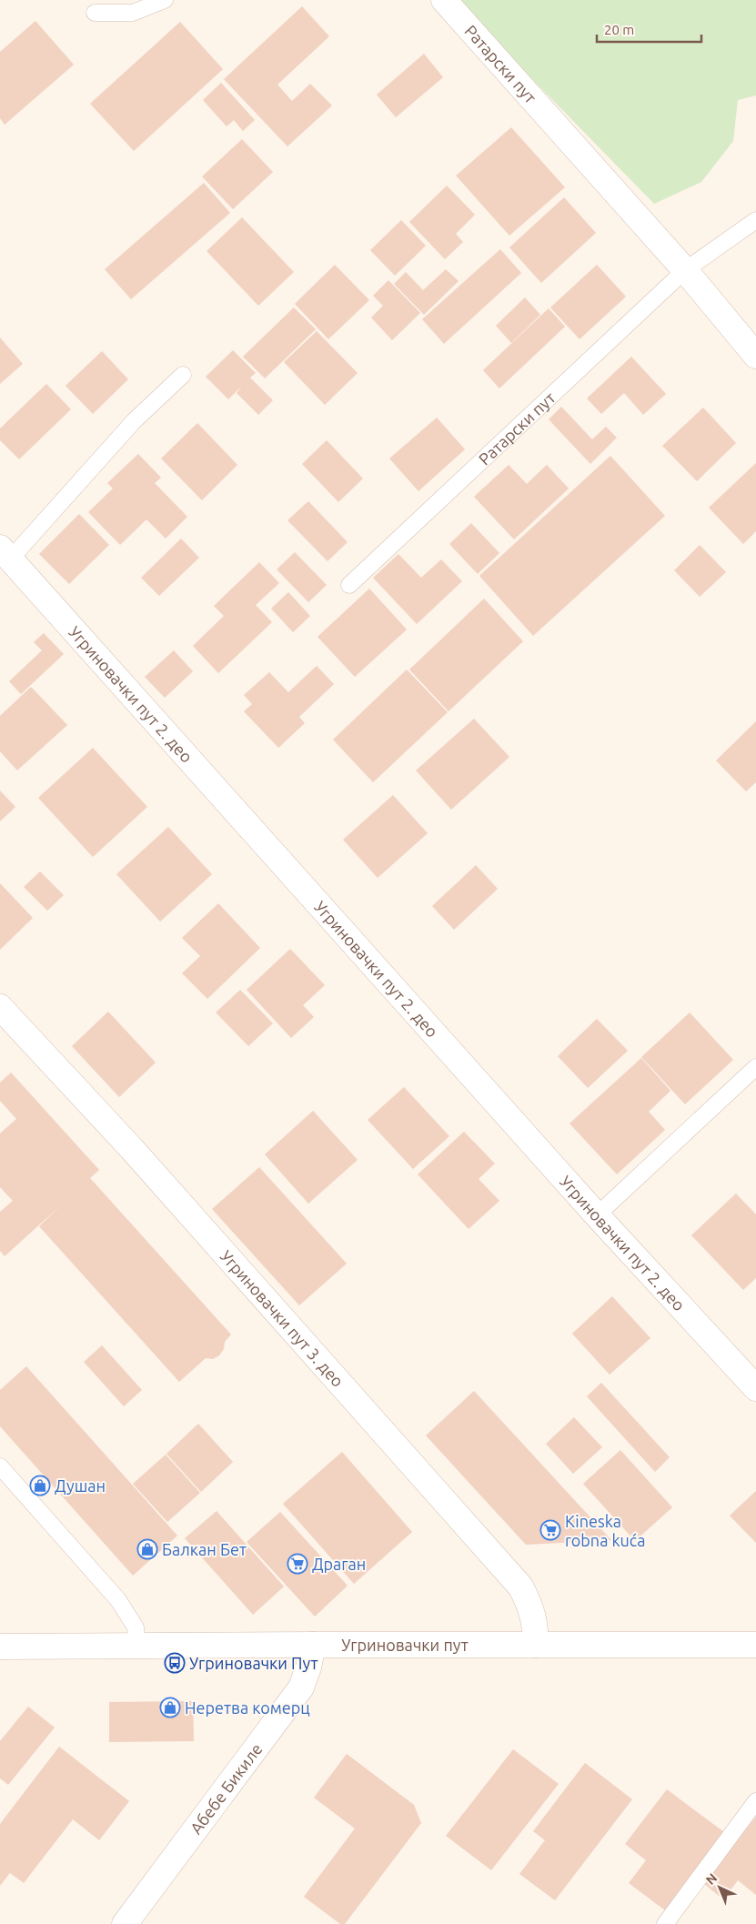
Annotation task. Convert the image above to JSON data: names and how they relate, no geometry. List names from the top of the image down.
{
  "streets": {
    "street": [
      "Ратарски пут",
      "Угриновачки пут 2. део",
      "Угриновачки пут 3. део",
      "Угриновачки пут",
      "Абебе Бикиле"
    ]
  },
  "crossings": [
    ["Угриновачки пут 3. део", "Угриновачки пут"],
    ["Угриновачки пут", "Абебе Бикиле"]
  ],
  "places": {
    "shop": ["Душан", "Балкан Бет", "Неретва комерц"],
    "supermarket": ["Kineska robna kuća", "Драган"],
    "bus stop": ["Угриновачки Пут"]
  },
  "scale_bar": "20 m",
  "north": "top left"
}
